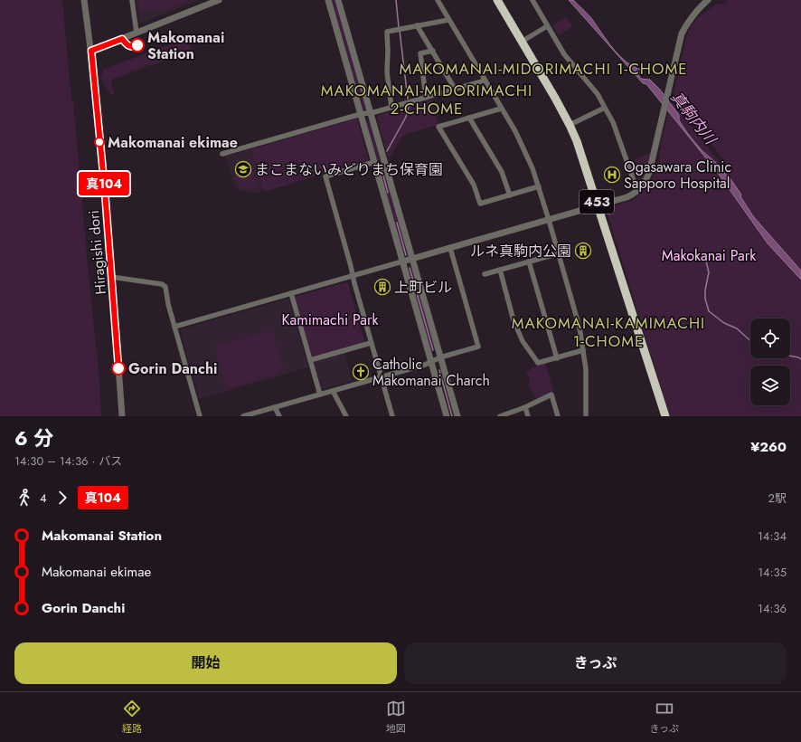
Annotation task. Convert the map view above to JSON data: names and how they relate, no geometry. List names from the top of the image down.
{
  "streets": {
    "highway": ["453"],
    "street": ["Hiragishi dori"]
  },
  "districts": ["MAKOMANAI-MIDORIMACHI 1-CHOME", "MAKOMANAI-MIDORIMACHI 2-CHOME", "MAKOMANAI-KAMIMACHI 1-CHOME"],
  "water": ["真駒内川"],
  "parks": ["Makokanai Park", "Kamimachi Park"],
  "places": {
    "other": ["Makomanai Station", "Makomanai ekimae", "Gorin Danchi"],
    "school or university": ["まこまないみどりまち保育園"],
    "hospital": ["Ogasawara Clinic Sapporo Hospital"],
    "building": ["ルネ真駒内公園", "上町ビル"],
    "church": ["Catholic Makomanai Charch"]
  },
  "lines": ["bus line 真104"],
  "page": {
    "on_map": "真104",
    "heading": ["6 分", "14:30 – 14:36 · バス", "¥260"],
    "legs": ["4", "真104", "2駅"],
    "list": [
      {
        "name": "Makomanai Station",
        "value": "14:34"
      },
      {
        "name": "Makomanai ekimae",
        "value": "14:35"
      },
      {
        "name": "Gorin Danchi",
        "value": "14:36"
      }
    ],
    "buttons": ["開始", "きっぷ"],
    "tabs": ["経路", "地図", "きっぷ"]
  }
}
